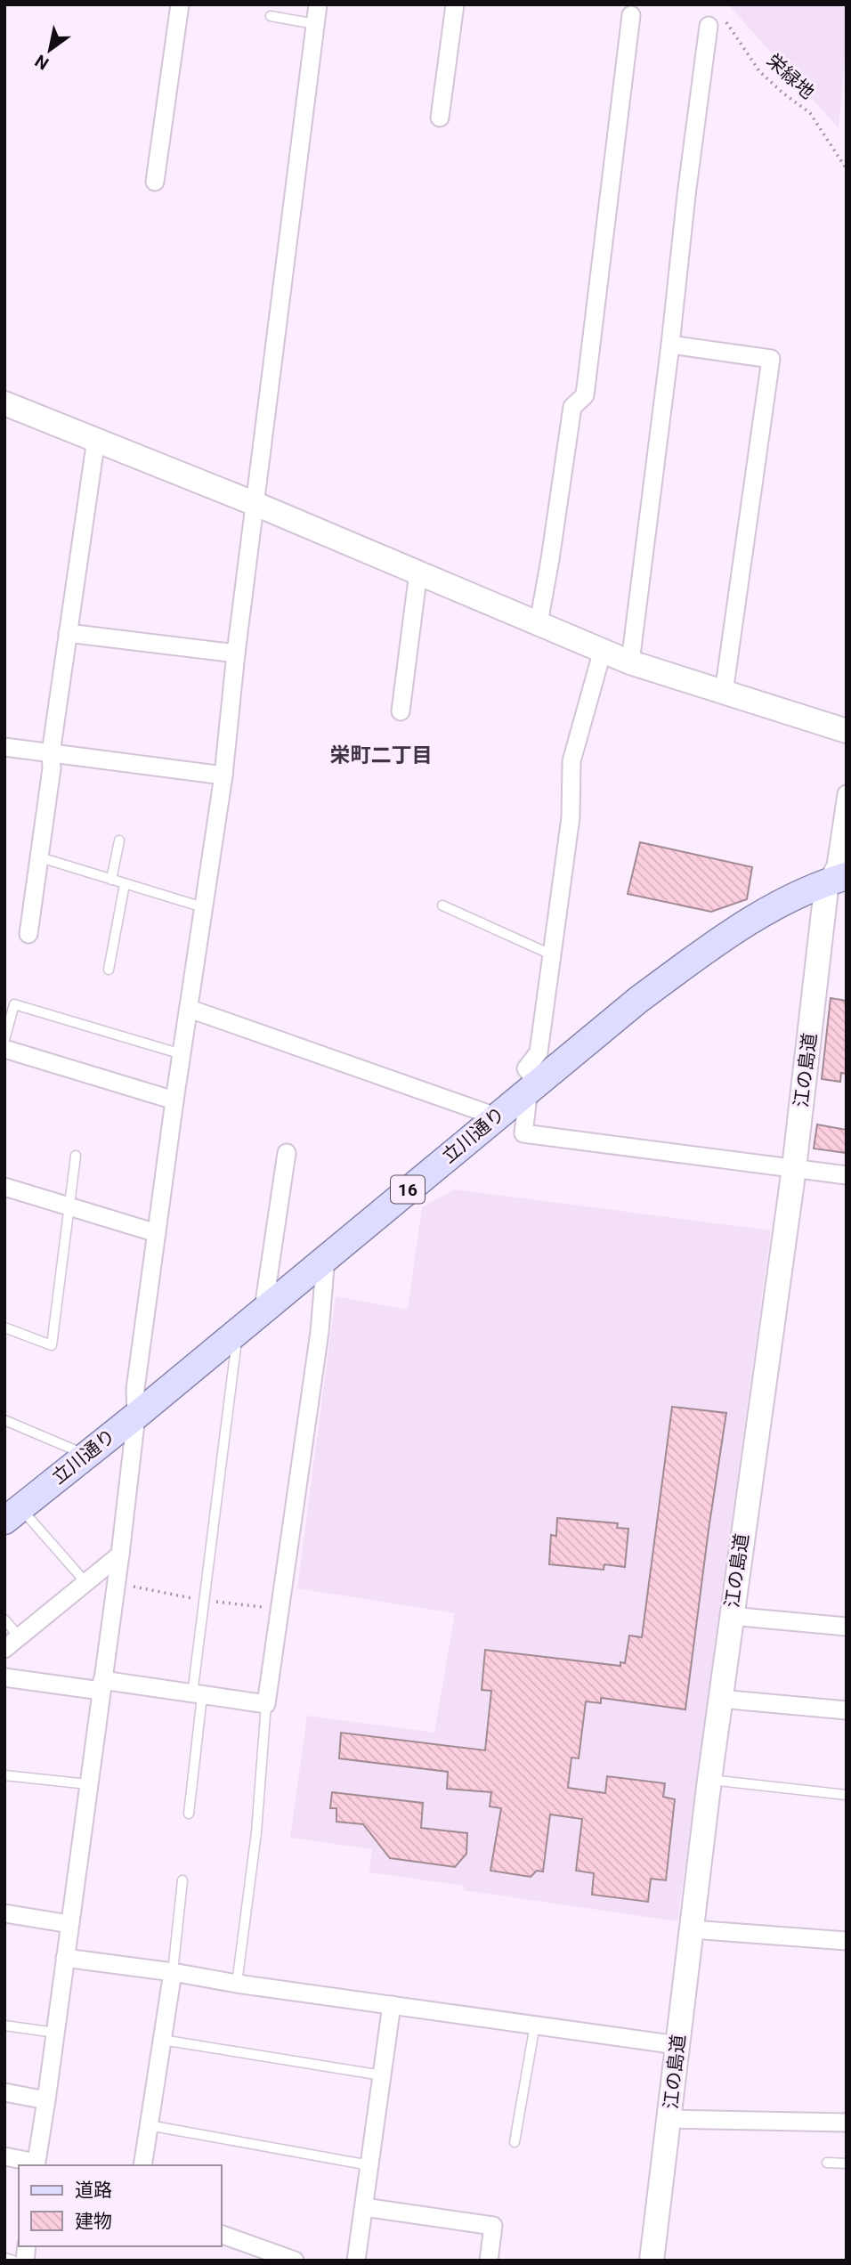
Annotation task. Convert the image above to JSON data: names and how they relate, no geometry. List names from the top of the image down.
{
  "streets": {
    "main road": ["立川通り", "16"],
    "street": ["江の島道"],
    "path": ["栄緑地"]
  },
  "crossings": [
    ["江の島道", "立川通り"]
  ],
  "districts": ["栄町二丁目"],
  "legend": ["道路", "建物"],
  "north": "bottom left"
}
